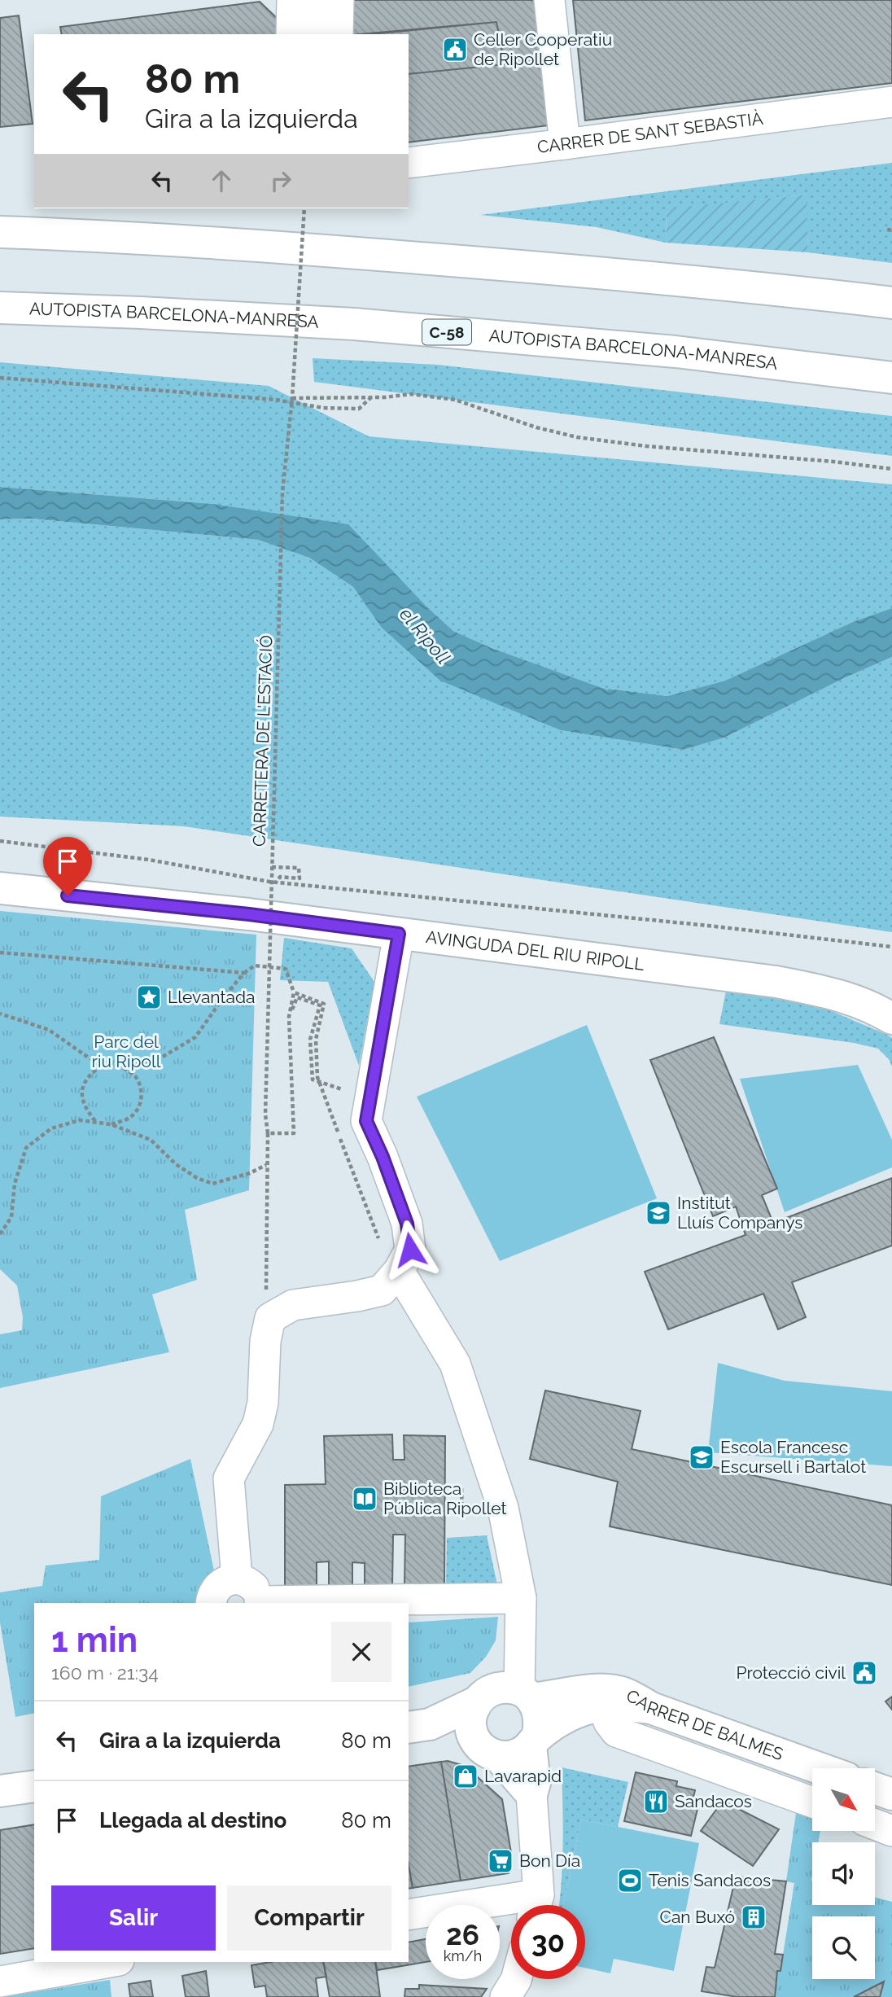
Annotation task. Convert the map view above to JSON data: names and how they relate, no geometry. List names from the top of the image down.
{
  "streets": {
    "main road": [
      "AUTOPISTA BARCELONA-MANRESA",
      "C-58",
      "AVINGUDA DEL RIU RIPOLL",
      "CARRER DE BALMES"
    ],
    "street": ["CARRER DE SANT SEBASTIÀ"],
    "path": ["CARRETERA DE L'ESTACIÓ"]
  },
  "water": ["el Ripoll"],
  "parks": ["Parc del riu Ripoll"],
  "places": {
    "public building": ["Celler Cooperatiu de Ripollet", "Protecció civil"],
    "place": ["Llevantada"],
    "school or university": ["Institut Lluís Companys", "Escola Francesc Escursell i Bartalot"],
    "library": ["Biblioteca Pública Ripollet"],
    "shop": ["Lavarapid"],
    "restaurant": ["Sandacos"],
    "supermarket": ["Bon Día"],
    "sports": ["Tenis Sandacos"],
    "building": ["Can Buxó"]
  },
  "north": "bottom right",
  "page": {
    "turn": ["80 m", "Gira a la izquierda"],
    "heading": ["1 min", "160 m · 21:34"],
    "list": [
      {
        "name": "Gira a la izquierda",
        "value": "80 m"
      },
      {
        "name": "Llegada al destino",
        "value": "80 m"
      }
    ],
    "buttons": ["Salir", "Compartir"],
    "speed": "26 km/h",
    "limit": "30"
  }
}
